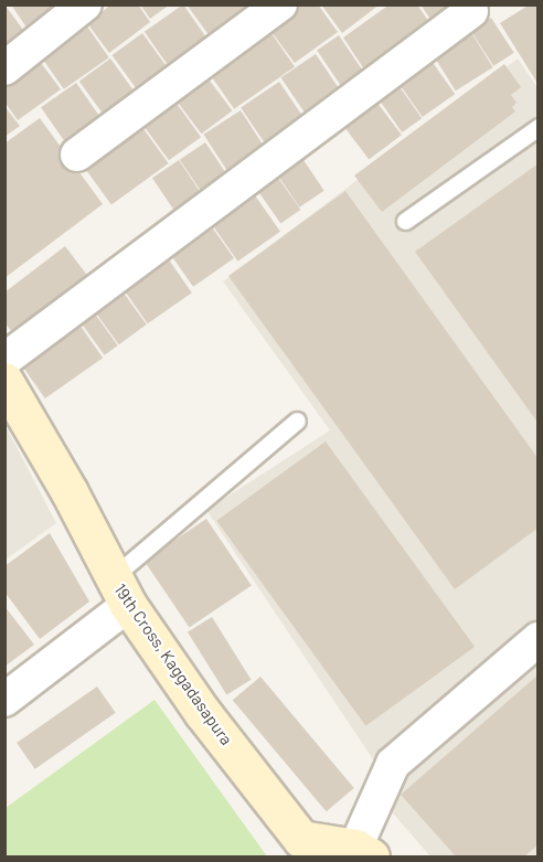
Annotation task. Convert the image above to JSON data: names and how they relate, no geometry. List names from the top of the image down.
{
  "streets": {
    "street": ["19th Cross, Kaggadasapura"]
  }
}
